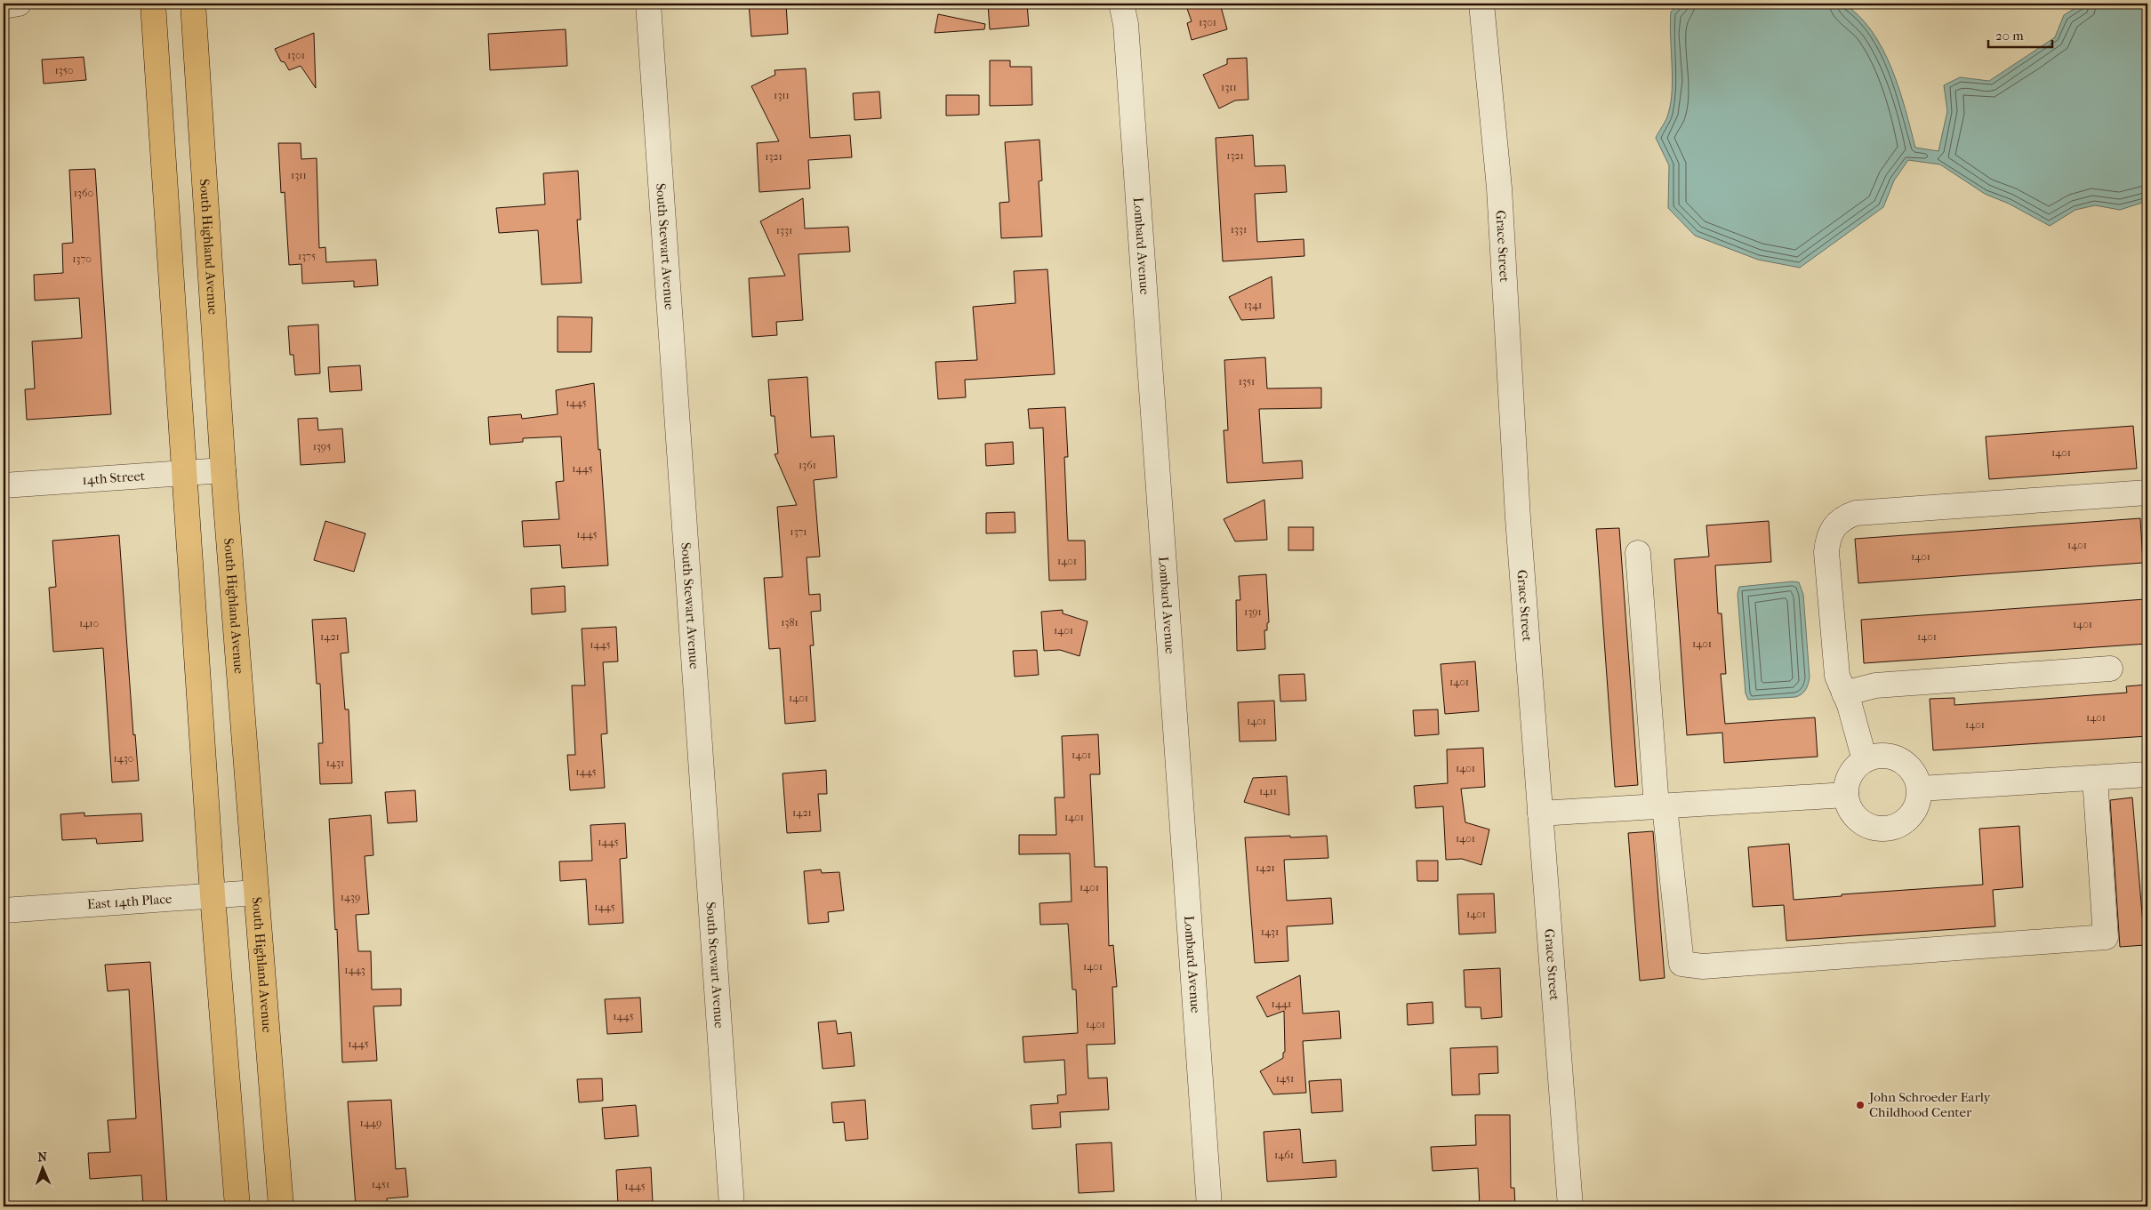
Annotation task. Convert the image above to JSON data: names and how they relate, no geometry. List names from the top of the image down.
{
  "streets": {
    "main road": ["South Highland Avenue"],
    "street": [
      "South Stewart Avenue",
      "Lombard Avenue",
      "Grace Street",
      "14th Street",
      "East 14th Place"
    ]
  },
  "crossings": [
    ["South Highland Avenue", "14th Street"],
    ["South Highland Avenue", "East 14th Place"]
  ],
  "places": ["John Schroeder Early Childhood Center"],
  "house_numbers": [
    "1301",
    "1301",
    "1350",
    "1311",
    "1311",
    "1321",
    "1321",
    "1311",
    "1360",
    "1331",
    "1331",
    "1375",
    "1370",
    "1341",
    "1351",
    "1445",
    "1395",
    "1401",
    "1361",
    "1445",
    "1371",
    "1445",
    "1401",
    "1401",
    "1401",
    "1391",
    "1381",
    "1410",
    "1401",
    "1401",
    "1421",
    "1401",
    "1401",
    "1445",
    "1401",
    "1401",
    "1401",
    "1401",
    "1401",
    "1401",
    "1430",
    "1431",
    "1401",
    "1445",
    "1411",
    "1421",
    "1401",
    "1401",
    "1445",
    "1421",
    "1401",
    "1439",
    "1445",
    "1401",
    "1431",
    "1401",
    "1443",
    "1441",
    "1445",
    "1401",
    "1445",
    "1451",
    "1449",
    "1461",
    "1451",
    "1445"
  ],
  "scale_bar": "20 m",
  "north": "top"
}
